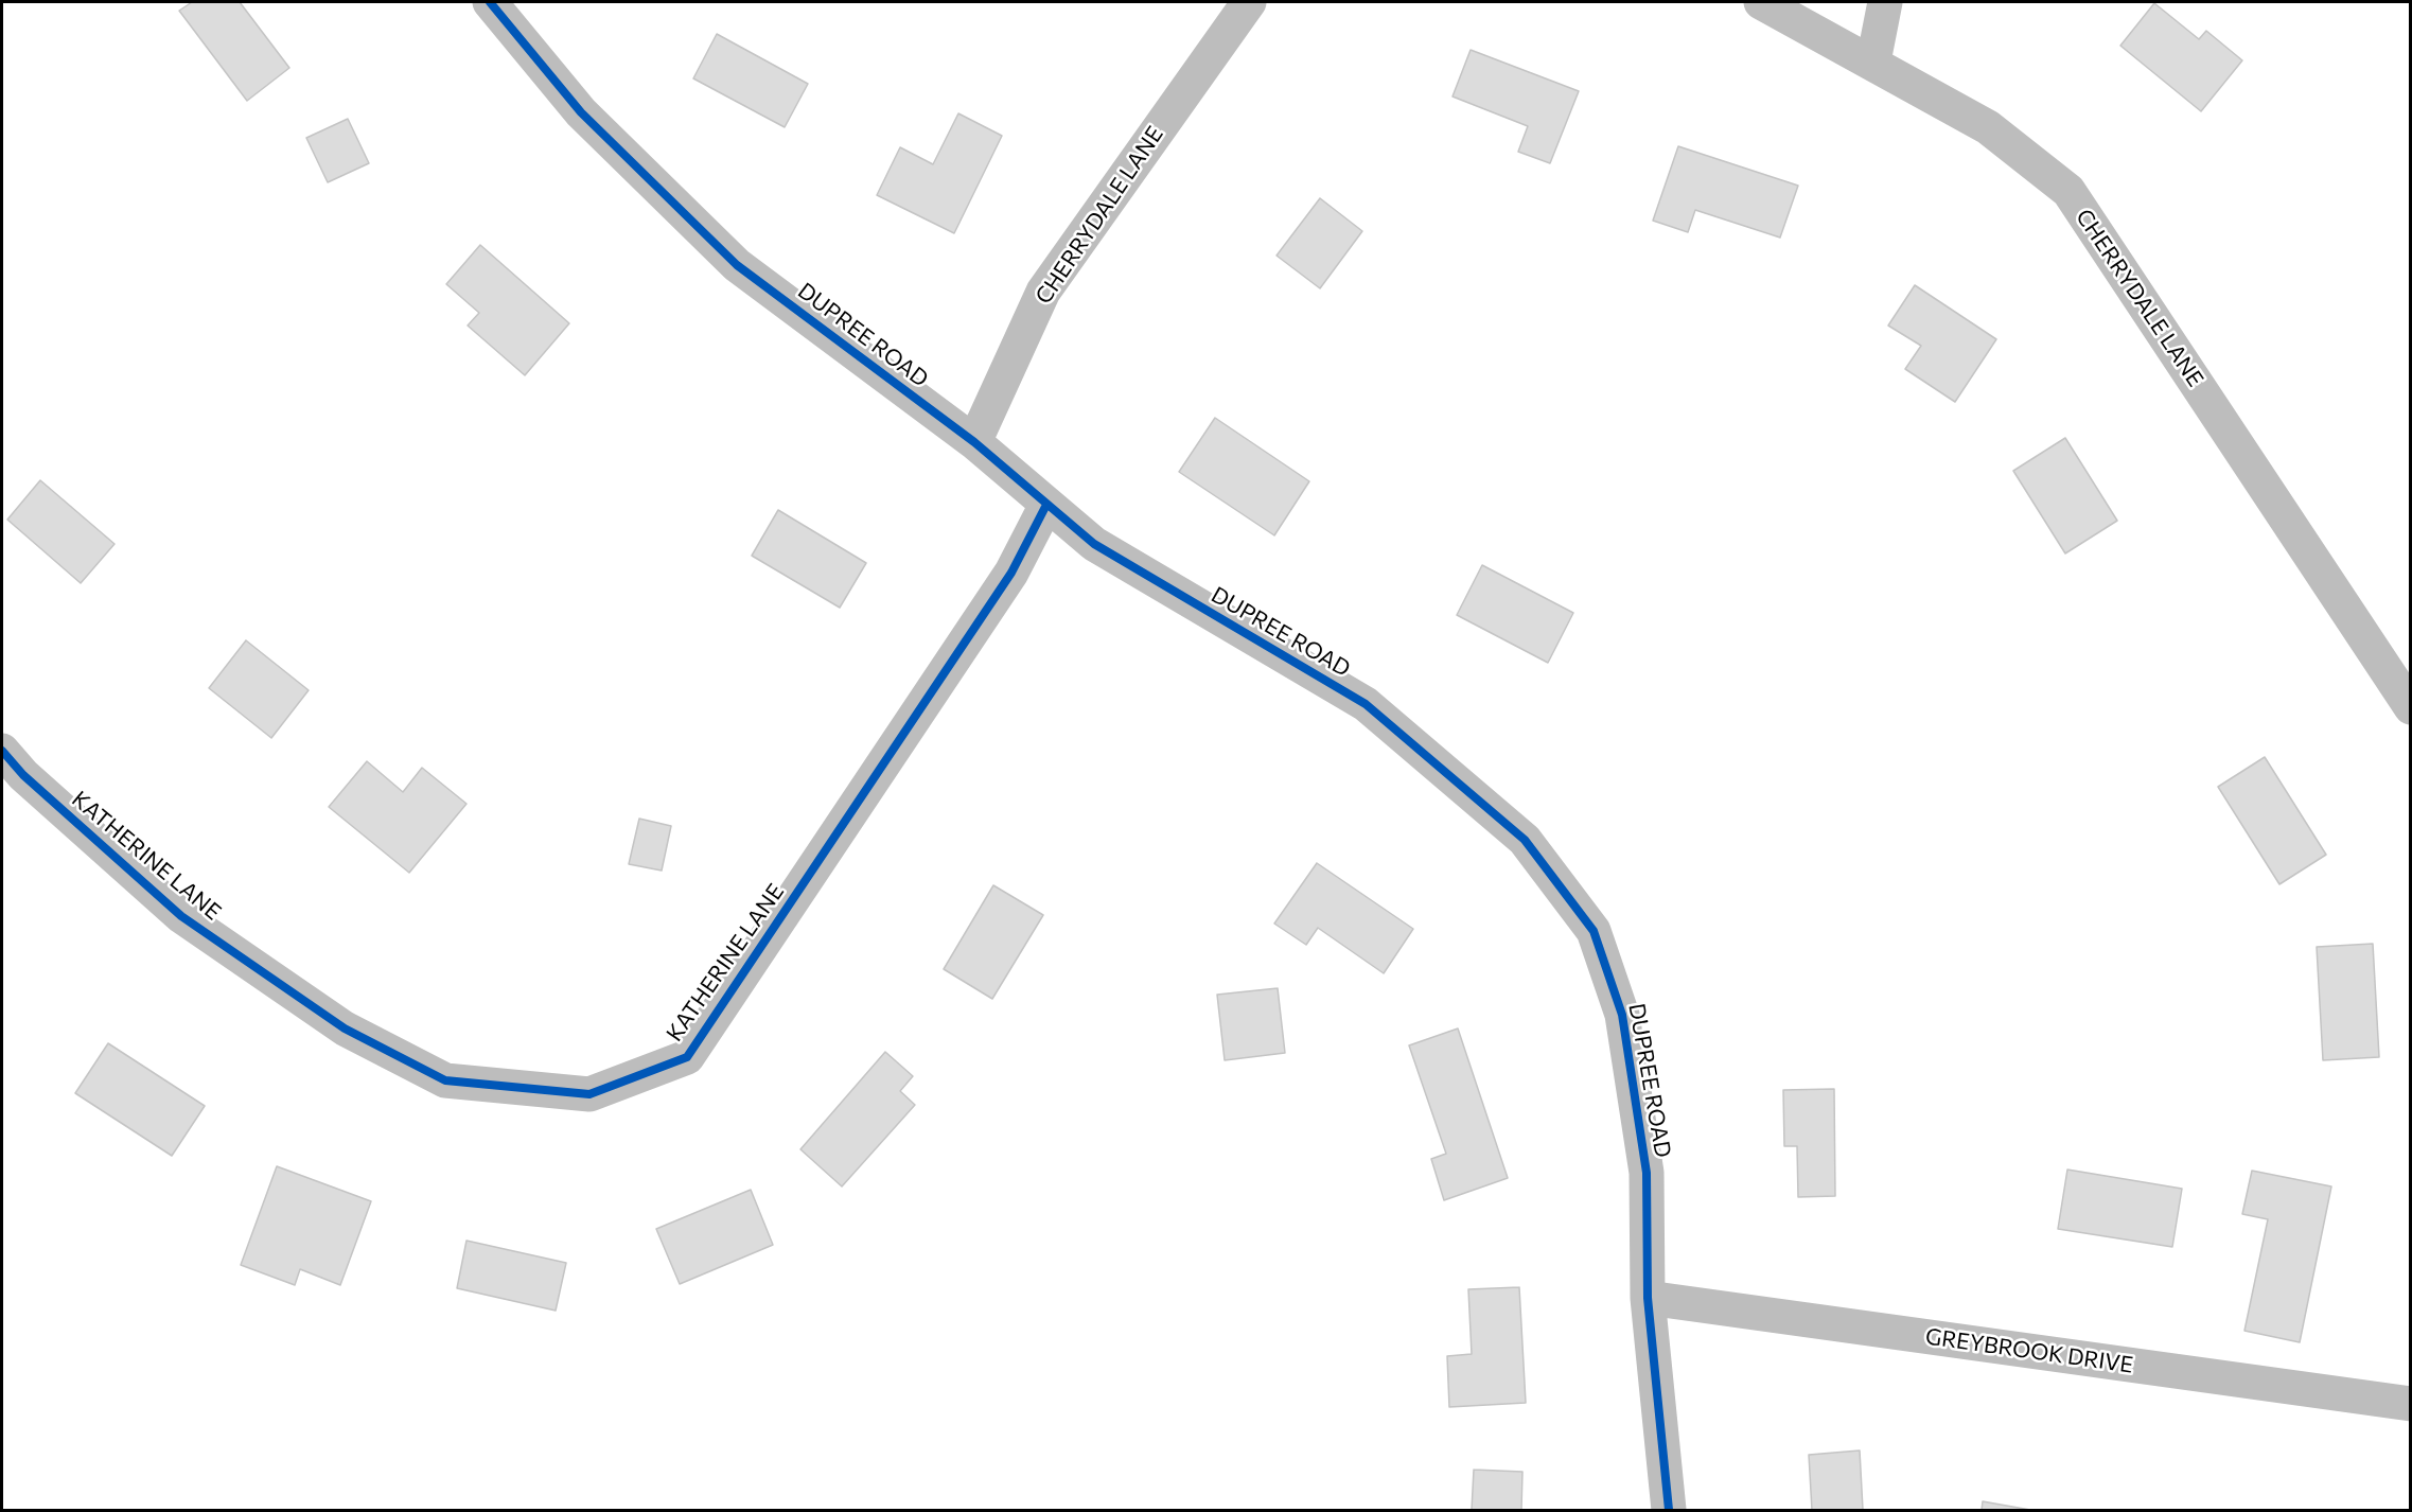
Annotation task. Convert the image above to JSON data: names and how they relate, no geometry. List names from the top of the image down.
{
  "streets": {
    "street": [
      "CHERRYDALE LANE",
      "DUPREE ROAD",
      "KATHERINE LANE",
      "GREYBROOK DRIVE"
    ]
  },
  "crossings": [
    ["CHERRYDALE LANE", "DUPREE ROAD"],
    ["DUPREE ROAD", "KATHERINE LANE"],
    ["DUPREE ROAD", "GREYBROOK DRIVE"]
  ]
}
